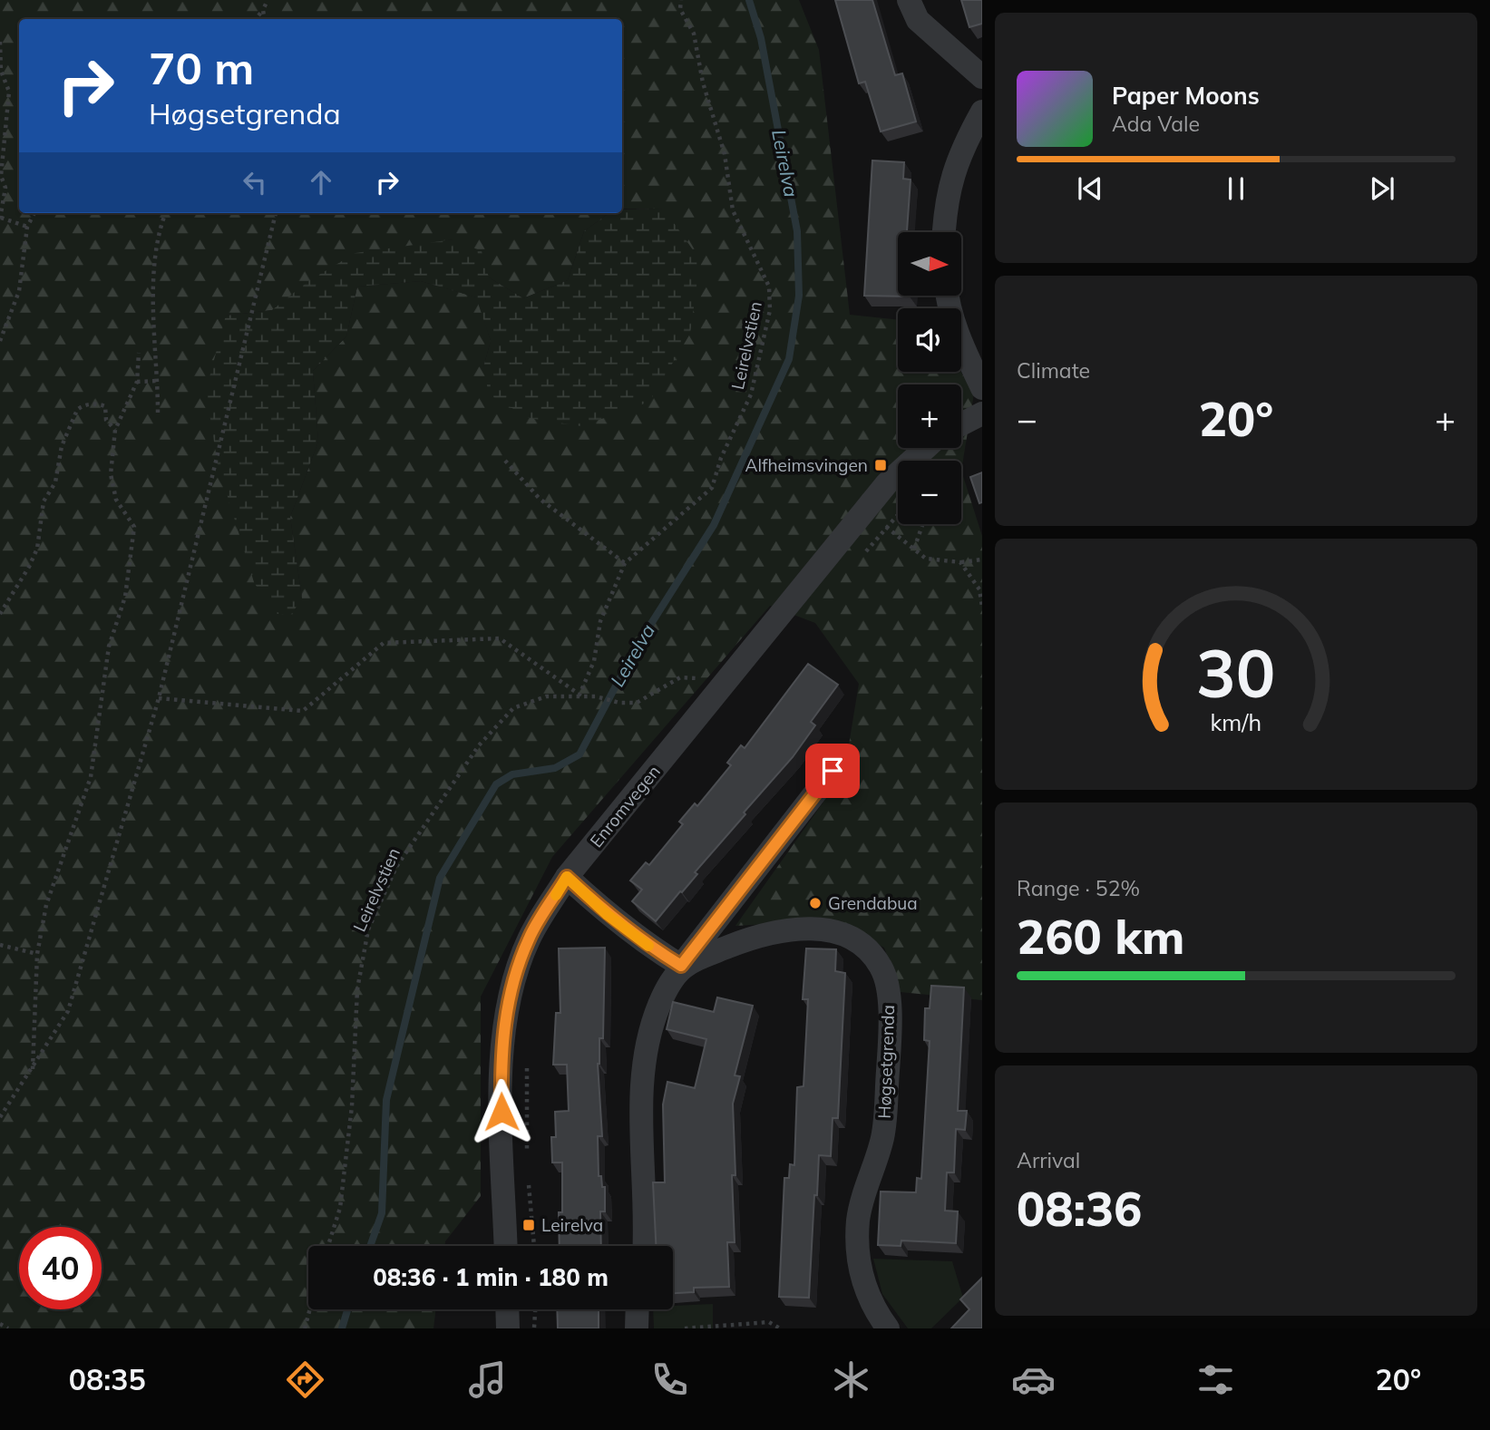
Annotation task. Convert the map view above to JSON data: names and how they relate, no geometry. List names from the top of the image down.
{
  "streets": {
    "street": ["Enromvegen", "Høgsetgrenda"],
    "path": ["Leirelvstien"]
  },
  "crossings": [
    ["Leirelvstien", "Enromvegen"]
  ],
  "water": ["Leirelva"],
  "places": {
    "transit": ["Alfheimsvingen", "Leirelva"],
    "other": ["Grendabua"]
  },
  "north": "right",
  "page": {
    "turn": ["70 m", "Høgsetgrenda"],
    "song": ["Paper Moons", "Ada Vale"],
    "map_buttons": ["+", "−"],
    "tile": [
      "Climate",
      ["Range · 52%", "260 km"],
      ["Arrival", "08:36"]
    ],
    "heat": ["−", "20°", "+"],
    "limit": "40",
    "trip": "08:36 · 1 min · 180 m",
    "tabs": ["08:35", "20°"],
    "gauge": ["30", "km/h"]
  }
}
